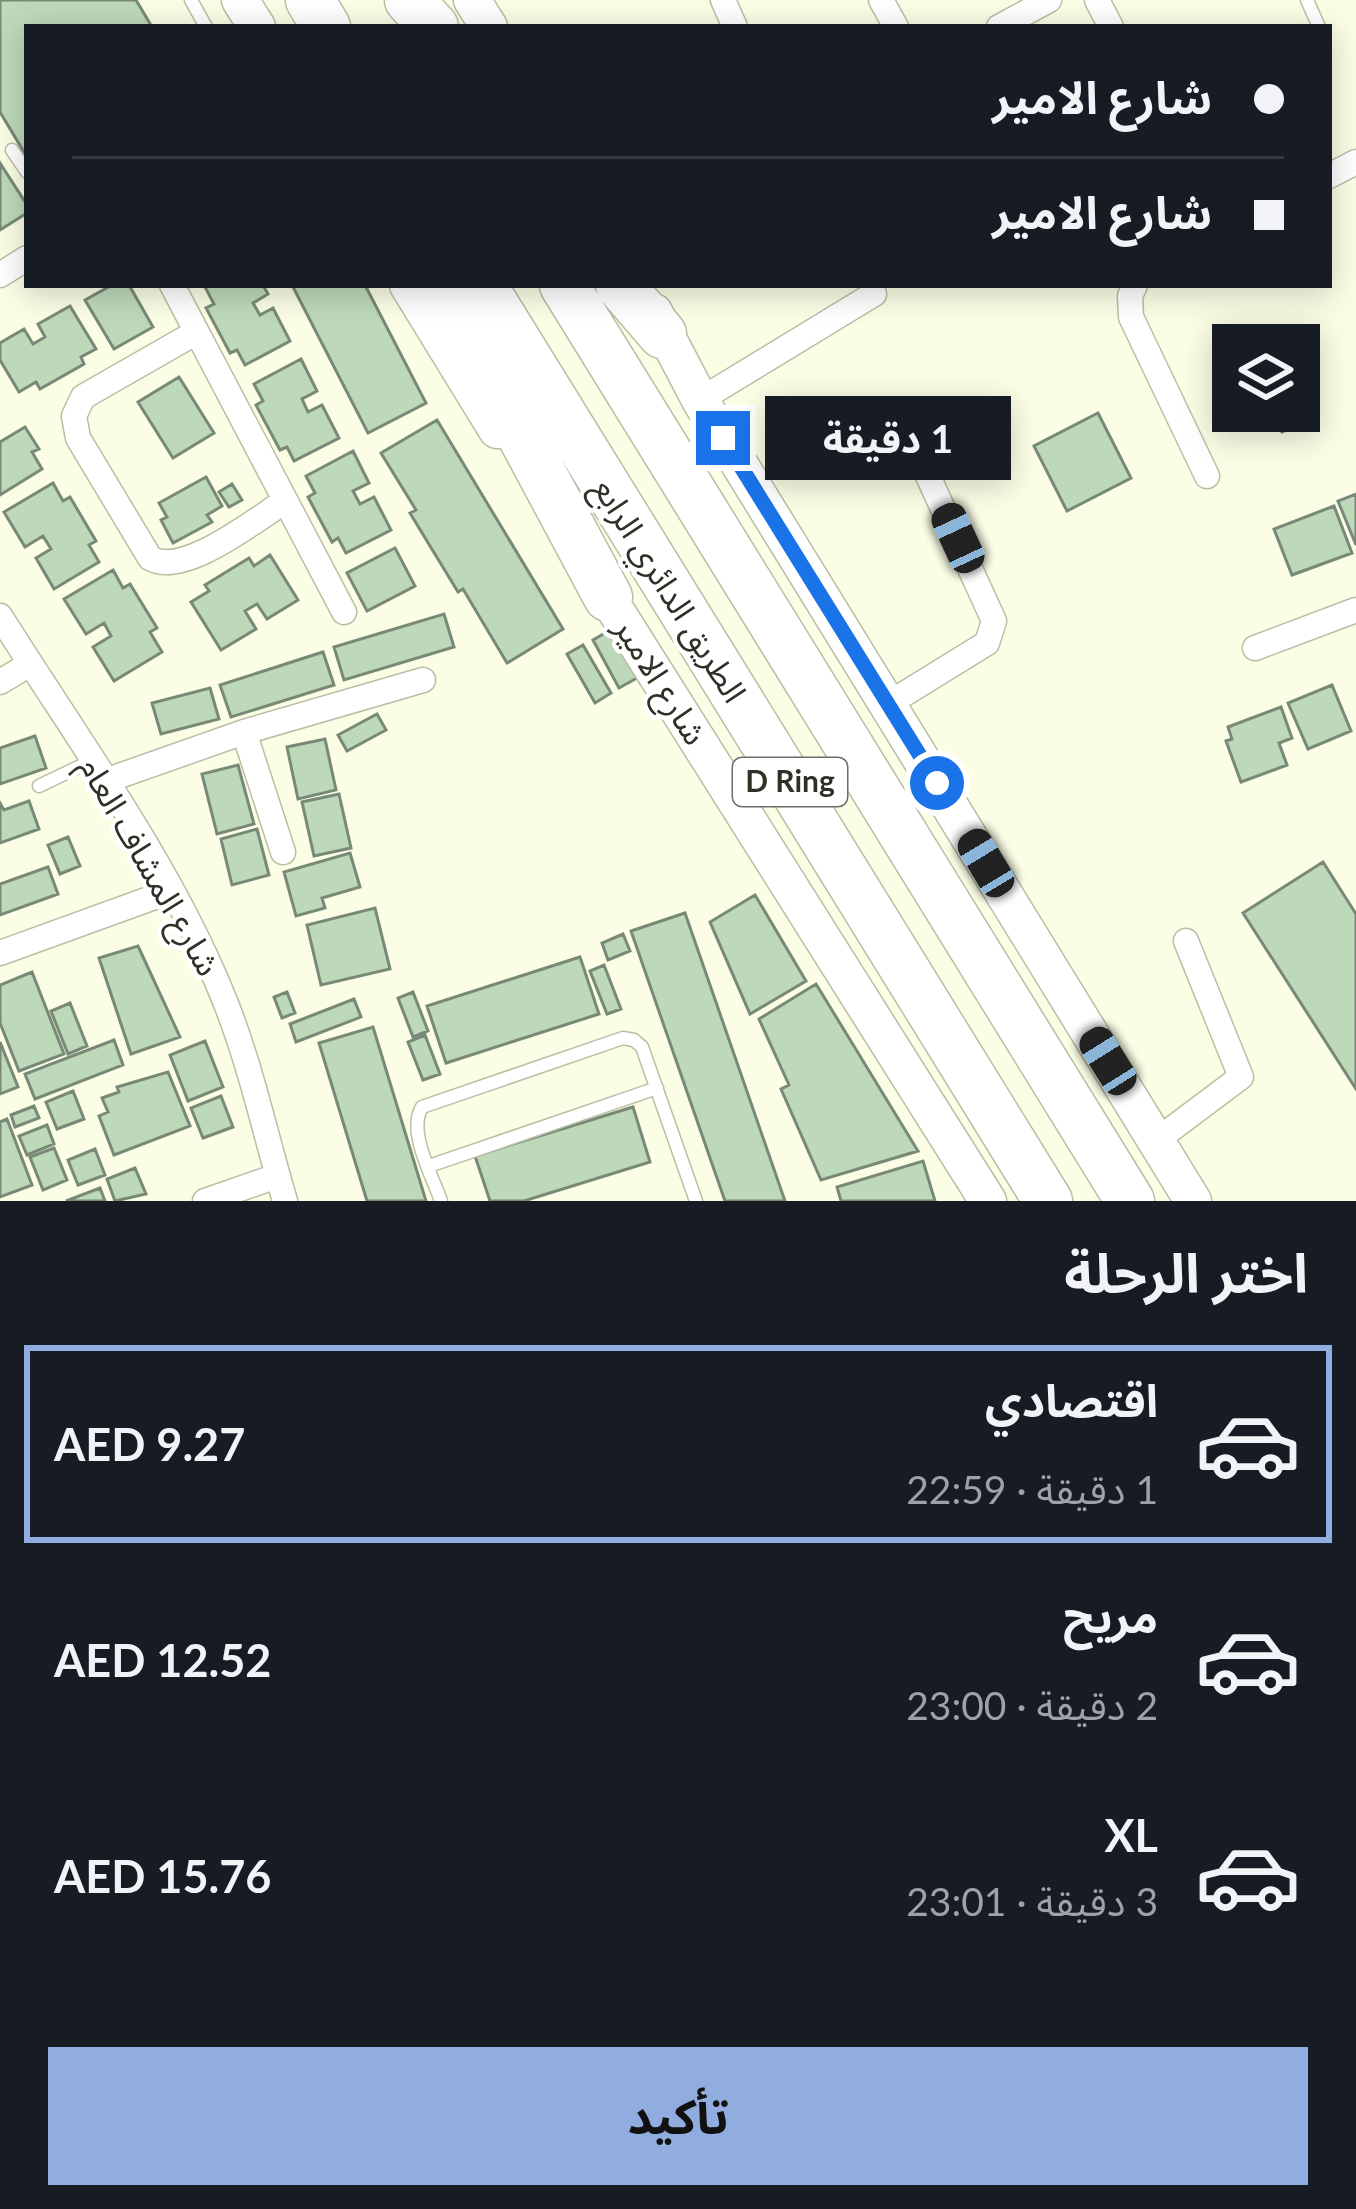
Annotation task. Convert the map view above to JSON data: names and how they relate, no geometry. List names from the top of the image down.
{
  "streets": {
    "highway": ["الطريق الدائري الرابع", "D Ring"],
    "main road": ["شارع الامير"],
    "street": ["شارع المشاف العام"]
  },
  "page": {
    "banner": ["شارع الامير", "شارع الامير"],
    "bubble": "1 دقيقة",
    "heading": "اختر الرحلة",
    "list": [
      {
        "name": "اقتصادي",
        "note": "1 دقيقة · 22:59",
        "value": "AED 9.27"
      },
      {
        "name": "مريح",
        "note": "2 دقيقة · 23:00",
        "value": "AED 12.52"
      },
      {
        "name": "XL",
        "note": "3 دقيقة · 23:01",
        "value": "AED 15.76"
      }
    ],
    "buttons": "تأكيد"
  }
}
